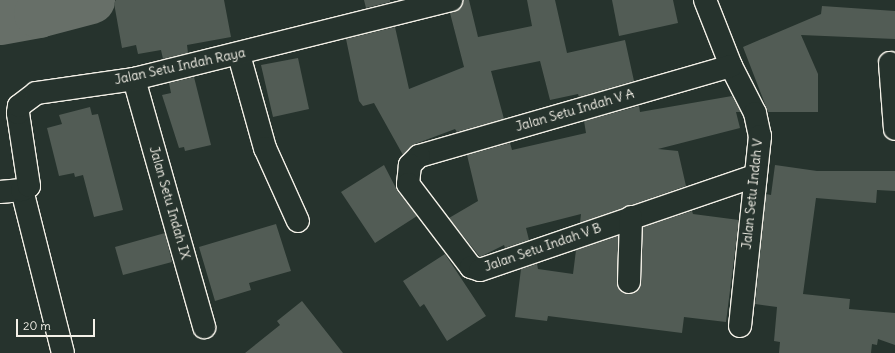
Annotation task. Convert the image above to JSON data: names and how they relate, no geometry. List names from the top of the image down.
{
  "streets": {
    "street": [
      "Jalan Setu Indah Raya",
      "Jalan Setu Indah V A",
      "Jalan Setu Indah V",
      "Jalan Setu Indah IX",
      "Jalan Setu Indah V B"
    ]
  },
  "crossings": [
    ["Jalan Setu Indah Raya", "Jalan Setu Indah IX"],
    ["Jalan Setu Indah V A", "Jalan Setu Indah V"],
    ["Jalan Setu Indah V A", "Jalan Setu Indah V B"],
    ["Jalan Setu Indah V", "Jalan Setu Indah V B"]
  ],
  "scale_bar": "20 m"
}
